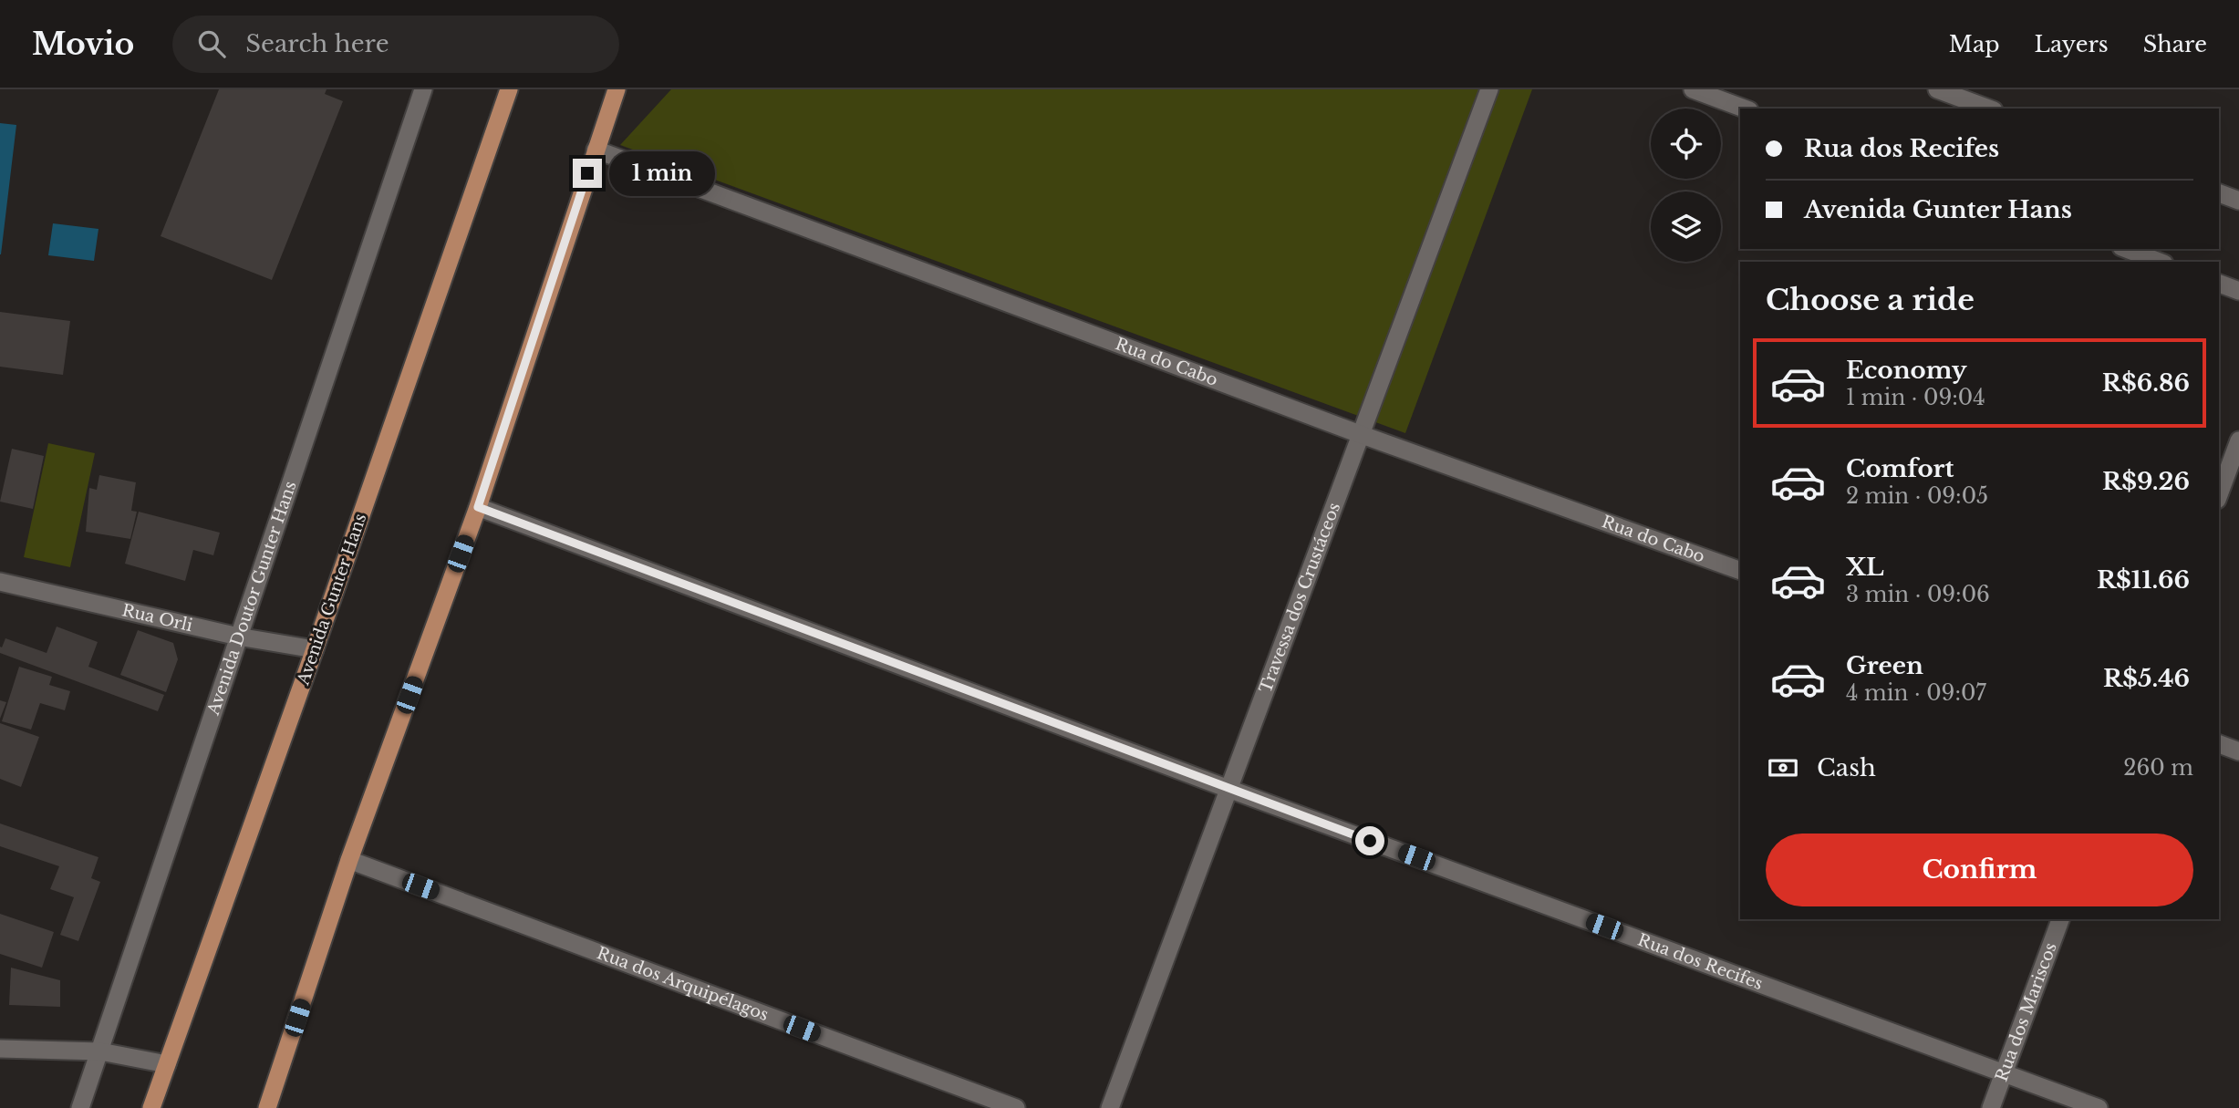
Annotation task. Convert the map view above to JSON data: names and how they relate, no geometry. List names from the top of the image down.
{
  "streets": {
    "main road": ["Avenida Gunter Hans"],
    "street": [
      "Rua do Cabo",
      "Avenida Doutor Gunter Hans",
      "Travessa dos Crustáceos",
      "Rua Orli",
      "Rua dos Recifes",
      "Rua dos Arquipélagos",
      "Rua dos Mariscos"
    ]
  },
  "crossings": [
    ["Rua do Cabo", "Travessa dos Crustáceos"],
    ["Avenida Doutor Gunter Hans", "Rua Orli"],
    ["Travessa dos Crustáceos", "Rua dos Recifes"],
    ["Avenida Gunter Hans", "Rua Orli"],
    ["Rua dos Recifes", "Rua dos Mariscos"]
  ],
  "page": {
    "header": "Movio",
    "search": "Search here",
    "nav": ["Map", "Layers", "Share"],
    "banner": ["Rua dos Recifes", "Avenida Gunter Hans"],
    "bubble": "1 min",
    "heading": "Choose a ride",
    "list": [
      {
        "name": "Economy",
        "note": "1 min · 09:04",
        "value": "R$6.86"
      },
      {
        "name": "Comfort",
        "note": "2 min · 09:05",
        "value": "R$9.26"
      },
      {
        "name": "XL",
        "note": "3 min · 09:06",
        "value": "R$11.66"
      },
      {
        "name": "Green",
        "note": "4 min · 09:07",
        "value": "R$5.46"
      }
    ],
    "pay": ["Cash", "260 m"],
    "buttons": "Confirm"
  }
}
